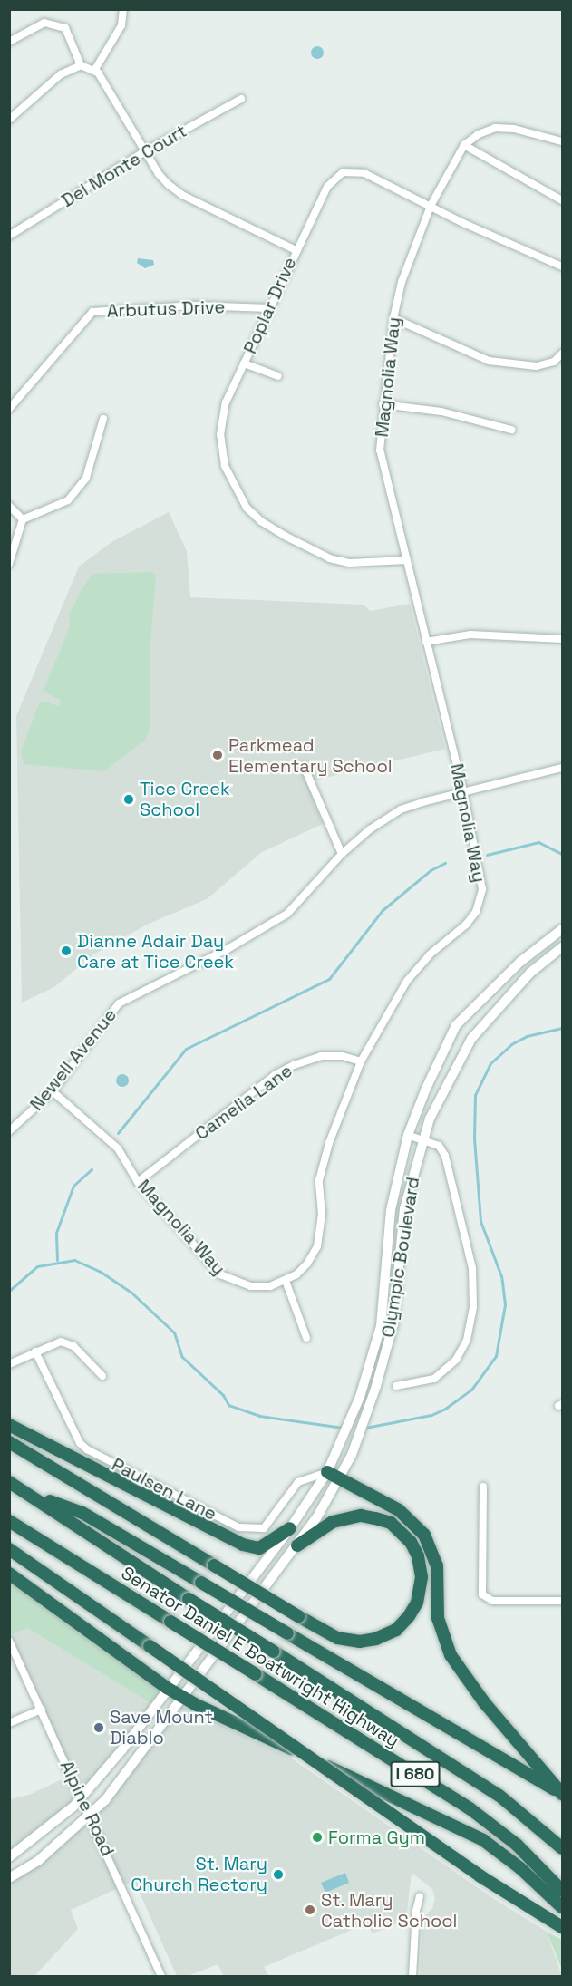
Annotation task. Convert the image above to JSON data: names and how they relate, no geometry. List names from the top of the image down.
{
  "streets": {
    "highway": ["Senator Daniel E Boatwright Highway", "I 680"],
    "main road": ["Olympic Boulevard"],
    "street": [
      "Del Monte Court",
      "Poplar Drive",
      "Arbutus Drive",
      "Magnolia Way",
      "Newell Avenue",
      "Camelia Lane",
      "Paulsen Lane",
      "Alpine Road"
    ]
  },
  "crossings": [
    ["Poplar Drive", "Arbutus Drive"],
    ["Poplar Drive", "Magnolia Way"],
    ["Magnolia Way", "Newell Avenue"],
    ["Magnolia Way", "Camelia Lane"],
    ["Olympic Boulevard", "Paulsen Lane"],
    ["Olympic Boulevard", "Alpine Road"]
  ],
  "places": [
    "Parkmead Elementary School",
    "Tice Creek School",
    "Dianne Adair Day Care at Tice Creek",
    "Save Mount Diablo",
    "Forma Gym",
    "St. Mary Church Rectory",
    "St. Mary Catholic School"
  ]
}
